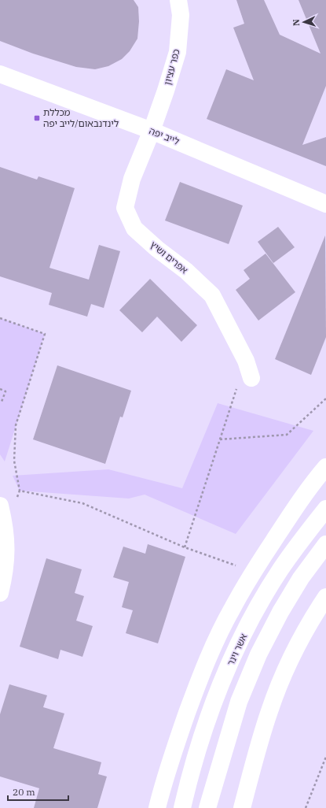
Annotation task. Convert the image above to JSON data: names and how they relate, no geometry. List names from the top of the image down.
{
  "streets": {
    "main road": [
      "כפר עציון",
      "לייב יפה",
      "אפרים ושיץ",
      "אשר וינר"
    ]
  },
  "crossings": [
    ["כפר עציון", "לייב יפה"],
    ["כפר עציון", "אפרים ושיץ"],
    ["לייב יפה", "אפרים ושיץ"]
  ],
  "places": {
    "transit": ["מכללת לינדנבאום/לייב יפה"]
  },
  "scale_bar": "20 m",
  "north": "left"
}
